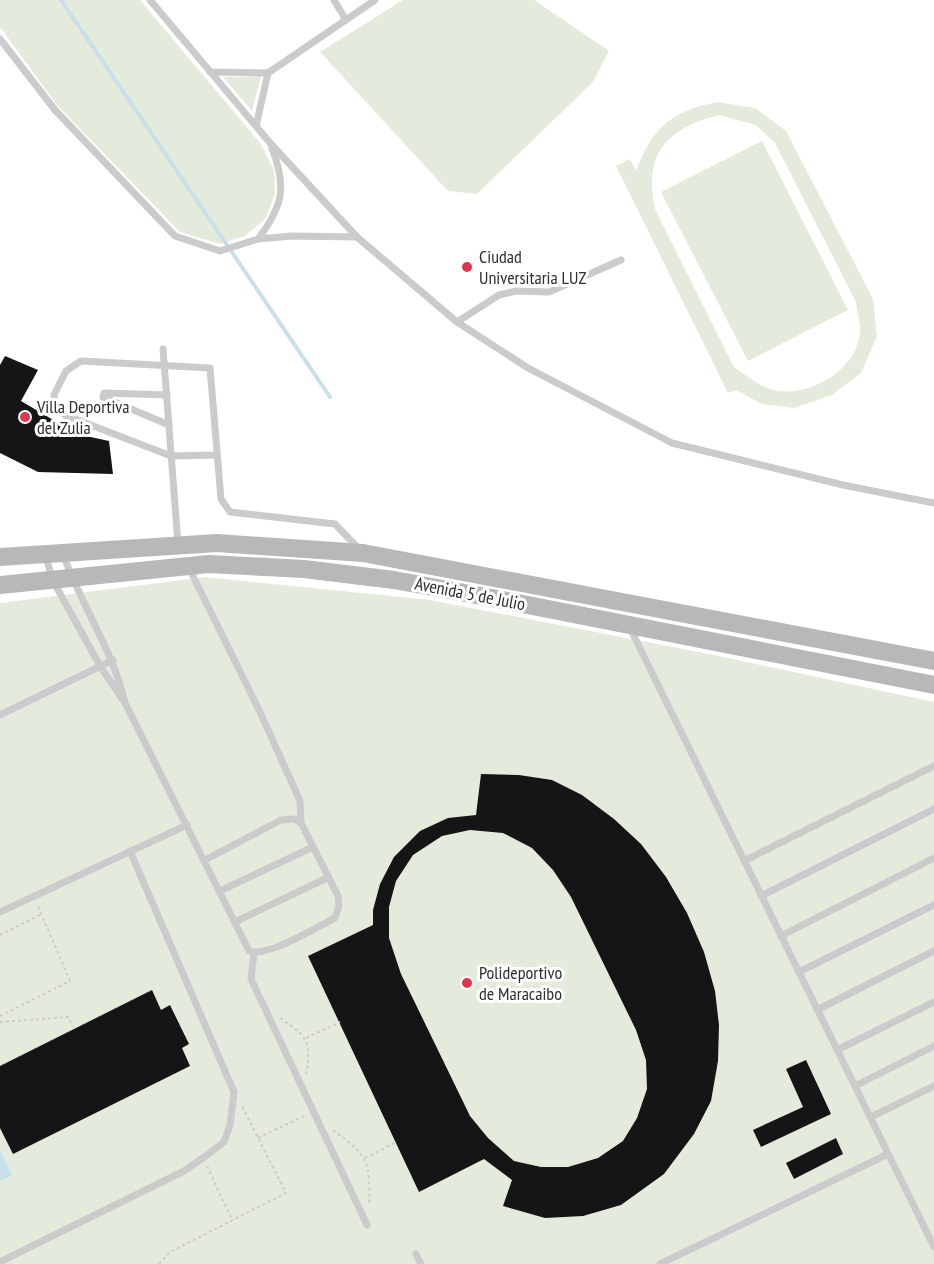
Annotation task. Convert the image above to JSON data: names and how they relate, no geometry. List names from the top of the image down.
{
  "streets": {
    "main road": ["Avenida 5 de Julio"]
  },
  "places": ["Ciudad Universitaria LUZ", "Villa Deportiva del Zulia", "Polideportivo de Maracaibo"]
}
